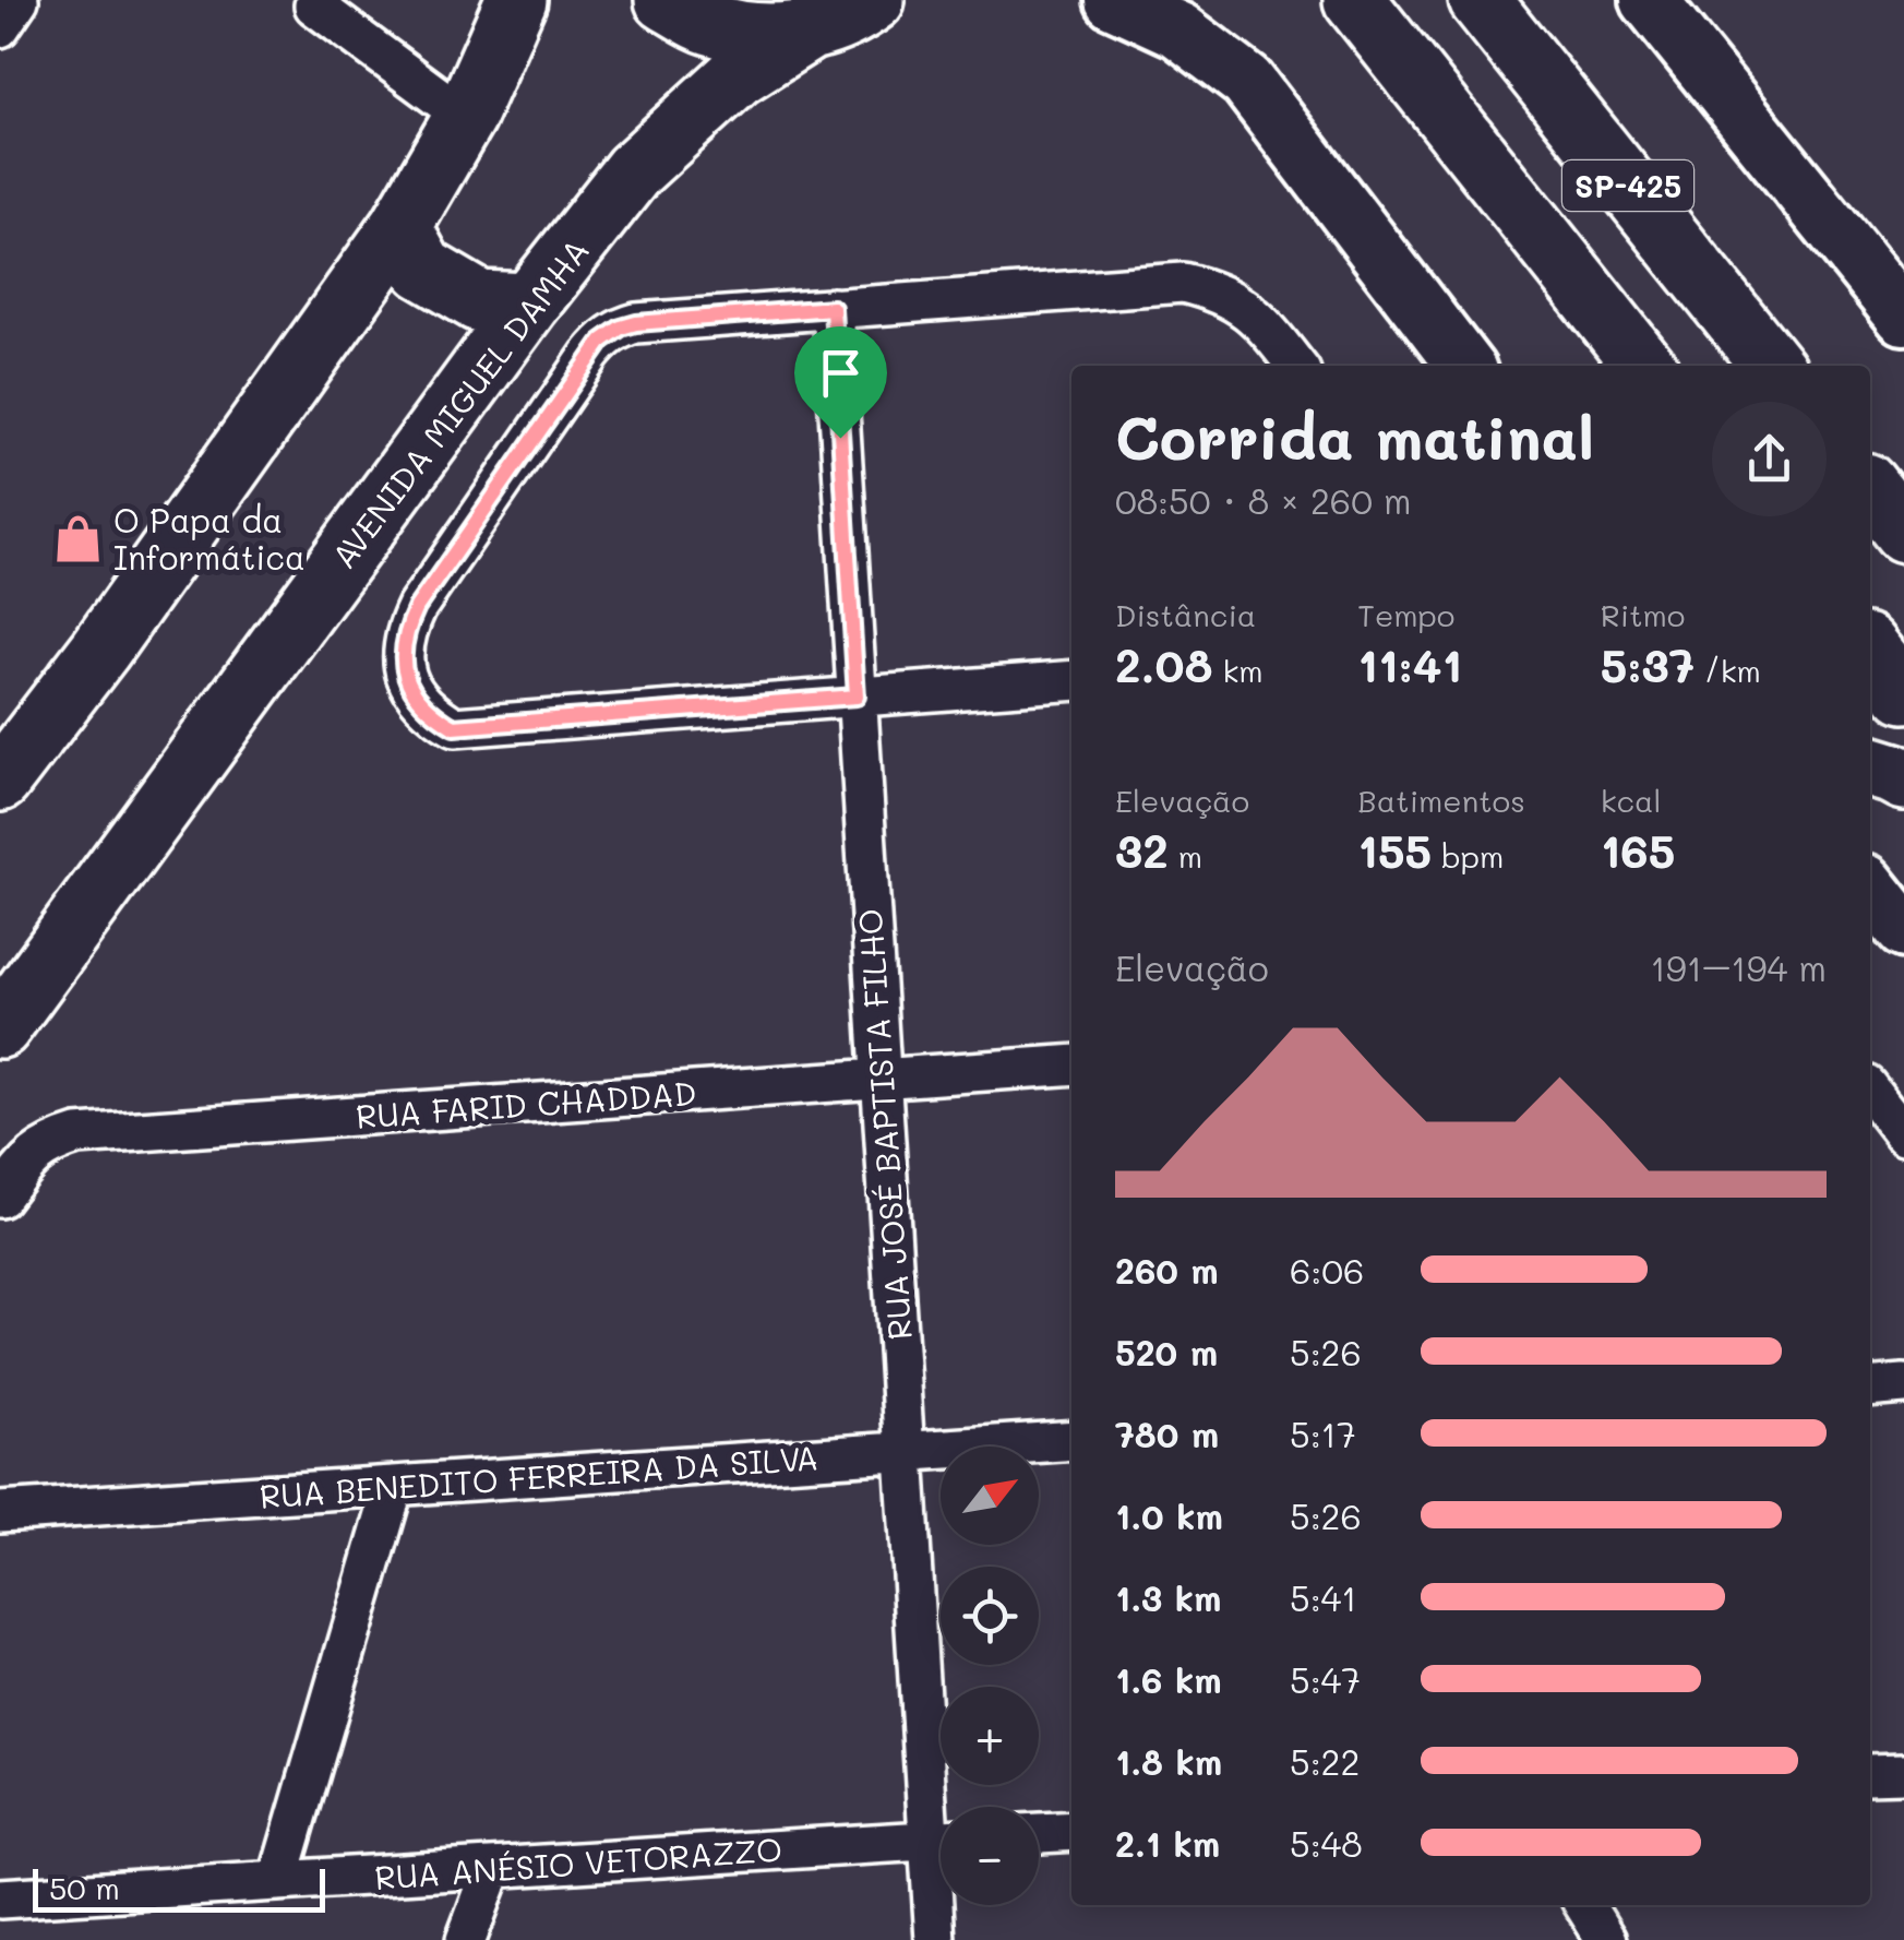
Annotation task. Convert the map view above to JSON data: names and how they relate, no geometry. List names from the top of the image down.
{
  "streets": {
    "main road": ["SP-425", "AVENIDA MIGUEL DAMHA"],
    "street": [
      "RUA FARID CHADDAD",
      "RUA JOSÉ BAPTISTA FILHO",
      "RUA BENEDITO FERREIRA DA SILVA",
      "RUA ANÉSIO VETORAZZO"
    ]
  },
  "crossings": [
    ["RUA FARID CHADDAD", "RUA JOSÉ BAPTISTA FILHO"],
    ["RUA JOSÉ BAPTISTA FILHO", "RUA BENEDITO FERREIRA DA SILVA"]
  ],
  "places": {
    "shop": ["O Papa da Informática"]
  },
  "scale_bar": "50 m",
  "north": "top right",
  "page": {
    "heading": ["Corrida matinal", "08:50 · 8 × 260 m"],
    "stats": [
      ["Distância", "2.08 km"],
      ["Tempo", "11:41"],
      ["Ritmo", "5:37 /km"],
      ["Elevação", "32 m"],
      ["Batimentos", "155 bpm"],
      ["kcal", "165"]
    ],
    "chart": ["Elevação", "191–194 m"],
    "list": [
      {
        "name": "260 m",
        "note": "6:06"
      },
      {
        "name": "520 m",
        "note": "5:26"
      },
      {
        "name": "780 m",
        "note": "5:17"
      },
      {
        "name": "1.0 km",
        "note": "5:26"
      },
      {
        "name": "1.3 km",
        "note": "5:41"
      },
      {
        "name": "1.6 km",
        "note": "5:47"
      },
      {
        "name": "1.8 km",
        "note": "5:22"
      },
      {
        "name": "2.1 km",
        "note": "5:48"
      }
    ],
    "map_buttons": ["+", "−"],
    "scale": "50 m"
  }
}
